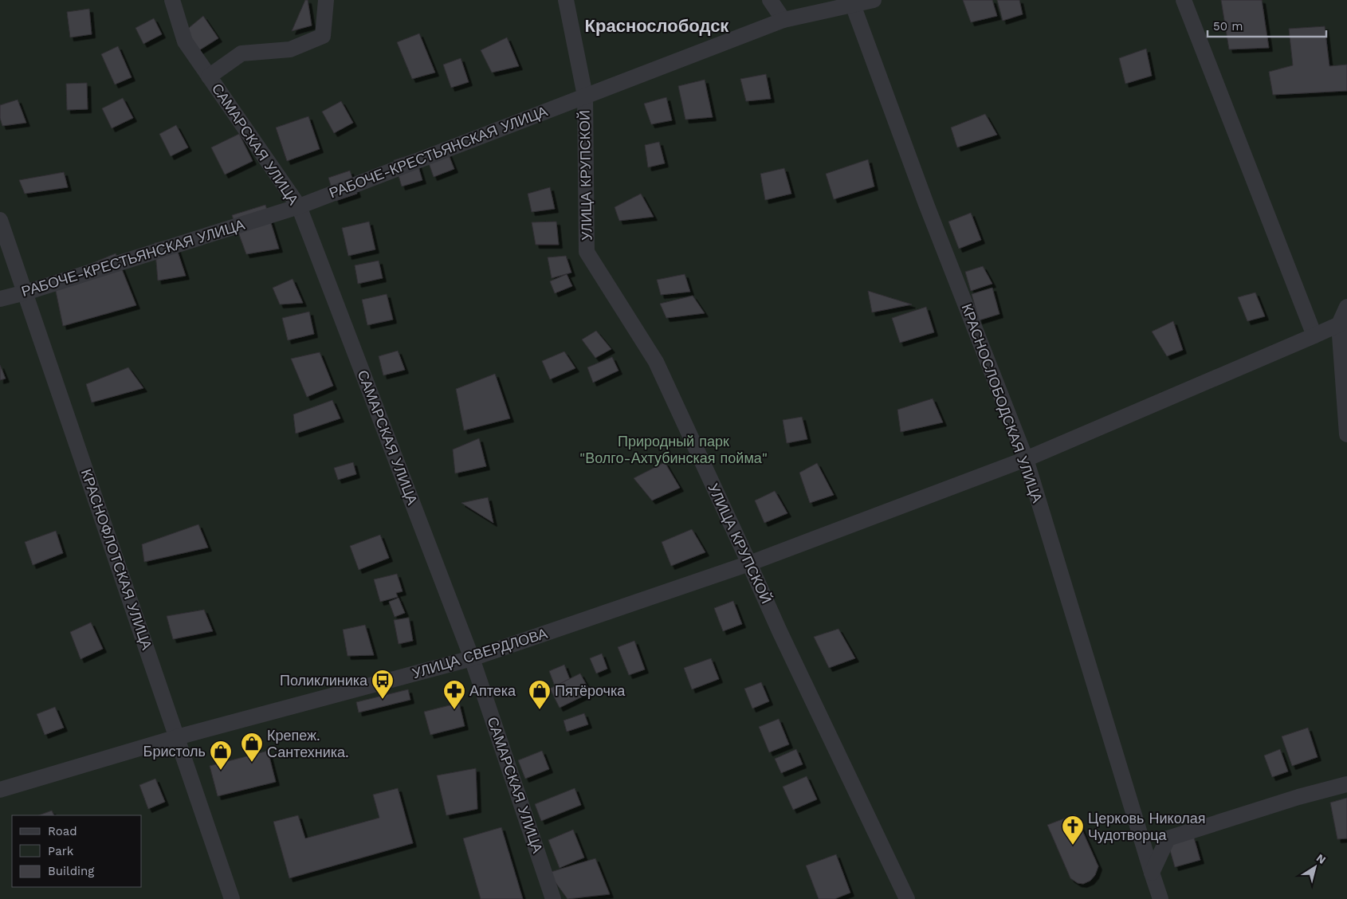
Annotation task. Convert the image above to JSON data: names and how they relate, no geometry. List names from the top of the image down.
{
  "streets": {
    "street": [
      "САМАРСКАЯ УЛИЦА",
      "РАБОЧЕ-КРЕСТЬЯНСКАЯ УЛИЦА",
      "УЛИЦА КРУПСКОЙ",
      "КРАСНОСЛОБОДСКАЯ УЛИЦА",
      "КРАСНОФЛОТСКАЯ УЛИЦА",
      "УЛИЦА СВЕРДЛОВА"
    ]
  },
  "crossings": [
    ["САМАРСКАЯ УЛИЦА", "РАБОЧЕ-КРЕСТЬЯНСКАЯ УЛИЦА"],
    ["САМАРСКАЯ УЛИЦА", "УЛИЦА СВЕРДЛОВА"],
    ["РАБОЧЕ-КРЕСТЬЯНСКАЯ УЛИЦА", "УЛИЦА КРУПСКОЙ"],
    ["РАБОЧЕ-КРЕСТЬЯНСКАЯ УЛИЦА", "КРАСНОСЛОБОДСКАЯ УЛИЦА"],
    ["РАБОЧЕ-КРЕСТЬЯНСКАЯ УЛИЦА", "КРАСНОФЛОТСКАЯ УЛИЦА"],
    ["УЛИЦА КРУПСКОЙ", "УЛИЦА СВЕРДЛОВА"],
    ["КРАСНОСЛОБОДСКАЯ УЛИЦА", "УЛИЦА СВЕРДЛОВА"],
    ["КРАСНОФЛОТСКАЯ УЛИЦА", "УЛИЦА СВЕРДЛОВА"]
  ],
  "districts": ["Краснослободск"],
  "parks": ["Природный парк \"Волго-Ахтубинская пойма\""],
  "places": {
    "bus stop": ["Поликлиника"],
    "pharmacy": ["Аптека"],
    "shop": ["Пятёрочка", "Крепеж. Сантехника.", "Бристоль"],
    "church": ["Церковь Николая Чудотворца"]
  },
  "legend": ["Road", "Park", "Building"],
  "scale_bar": "50 m",
  "north": "top right"
}
